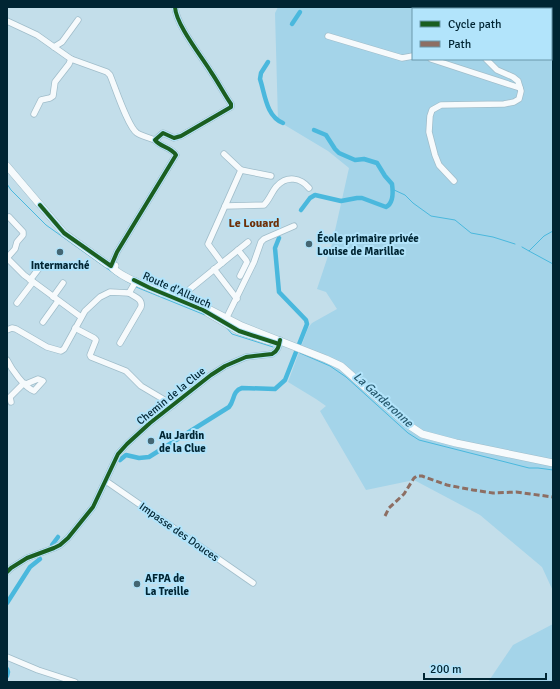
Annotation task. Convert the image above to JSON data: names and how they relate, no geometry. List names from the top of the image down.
{
  "streets": {
    "main road": ["Route d'Allauch"],
    "street": ["Chemin de la Clue", "Impasse des Douces"]
  },
  "crossings": [
    ["Route d'Allauch", "Chemin de la Clue"],
    ["Chemin de la Clue", "Impasse des Douces"]
  ],
  "districts": ["Le Louard"],
  "water": ["La Garderonne"],
  "places": [
    "École primaire privée Louise de Marillac",
    "Intermarché",
    "Au Jardin de la Clue",
    "AFPA de La Treille"
  ],
  "legend": ["Cycle path", "Path"],
  "scale_bar": "200 m"
}
